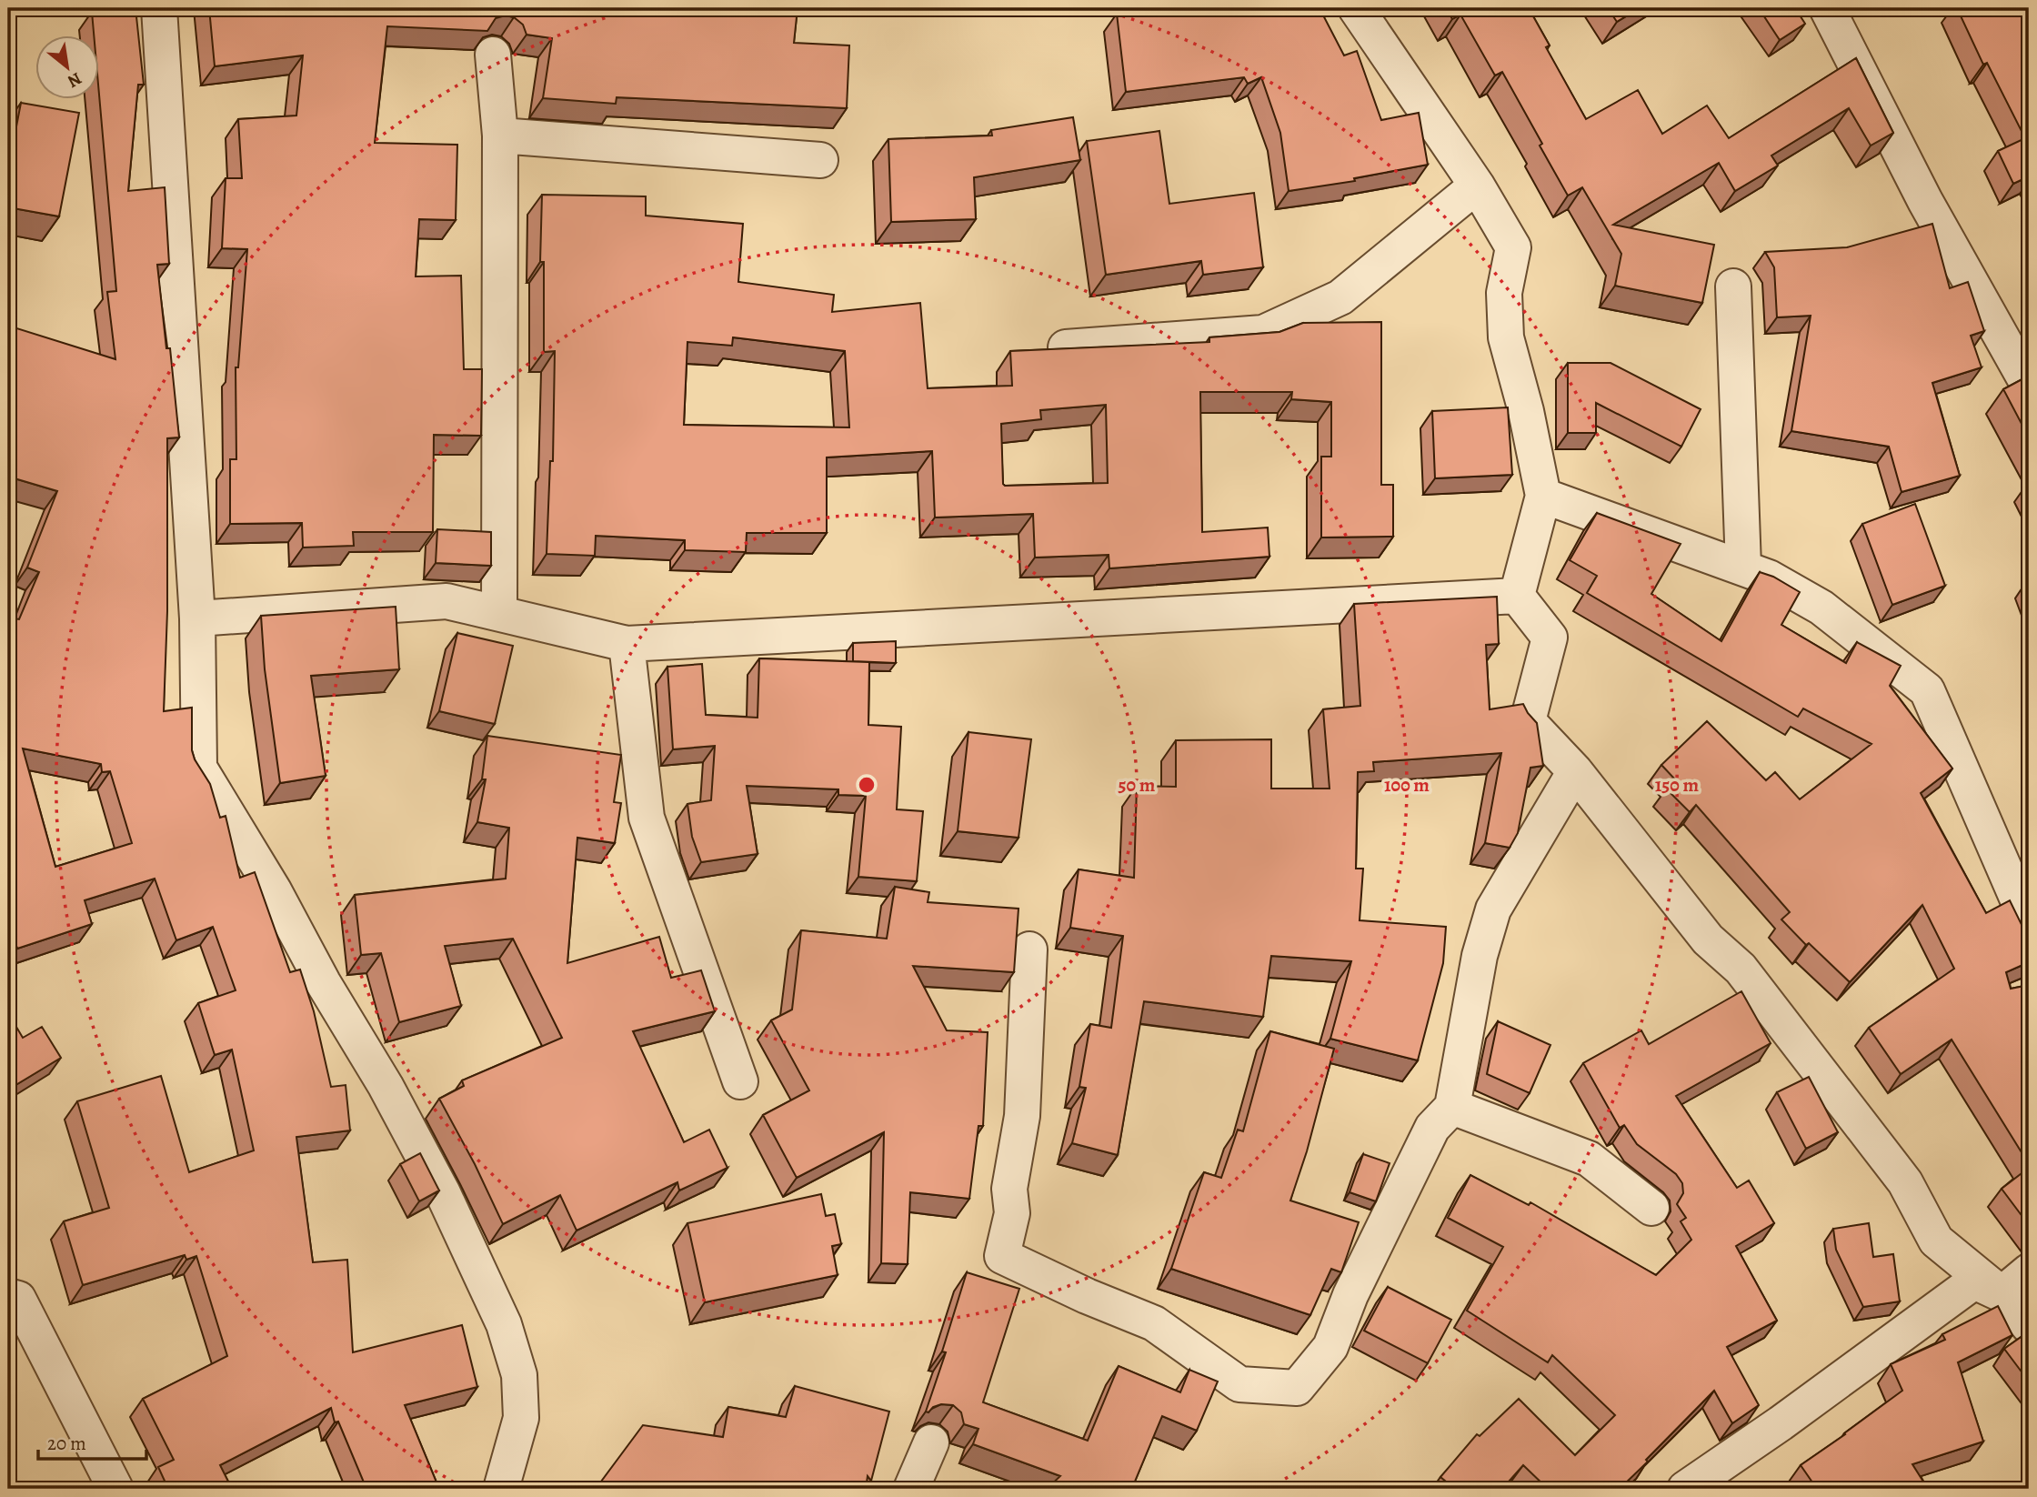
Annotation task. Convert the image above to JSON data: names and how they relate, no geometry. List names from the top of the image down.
{
  "scale_bar": "20 m",
  "north": "bottom right",
  "rings": ["50 m", "100 m", "150 m"]
}
